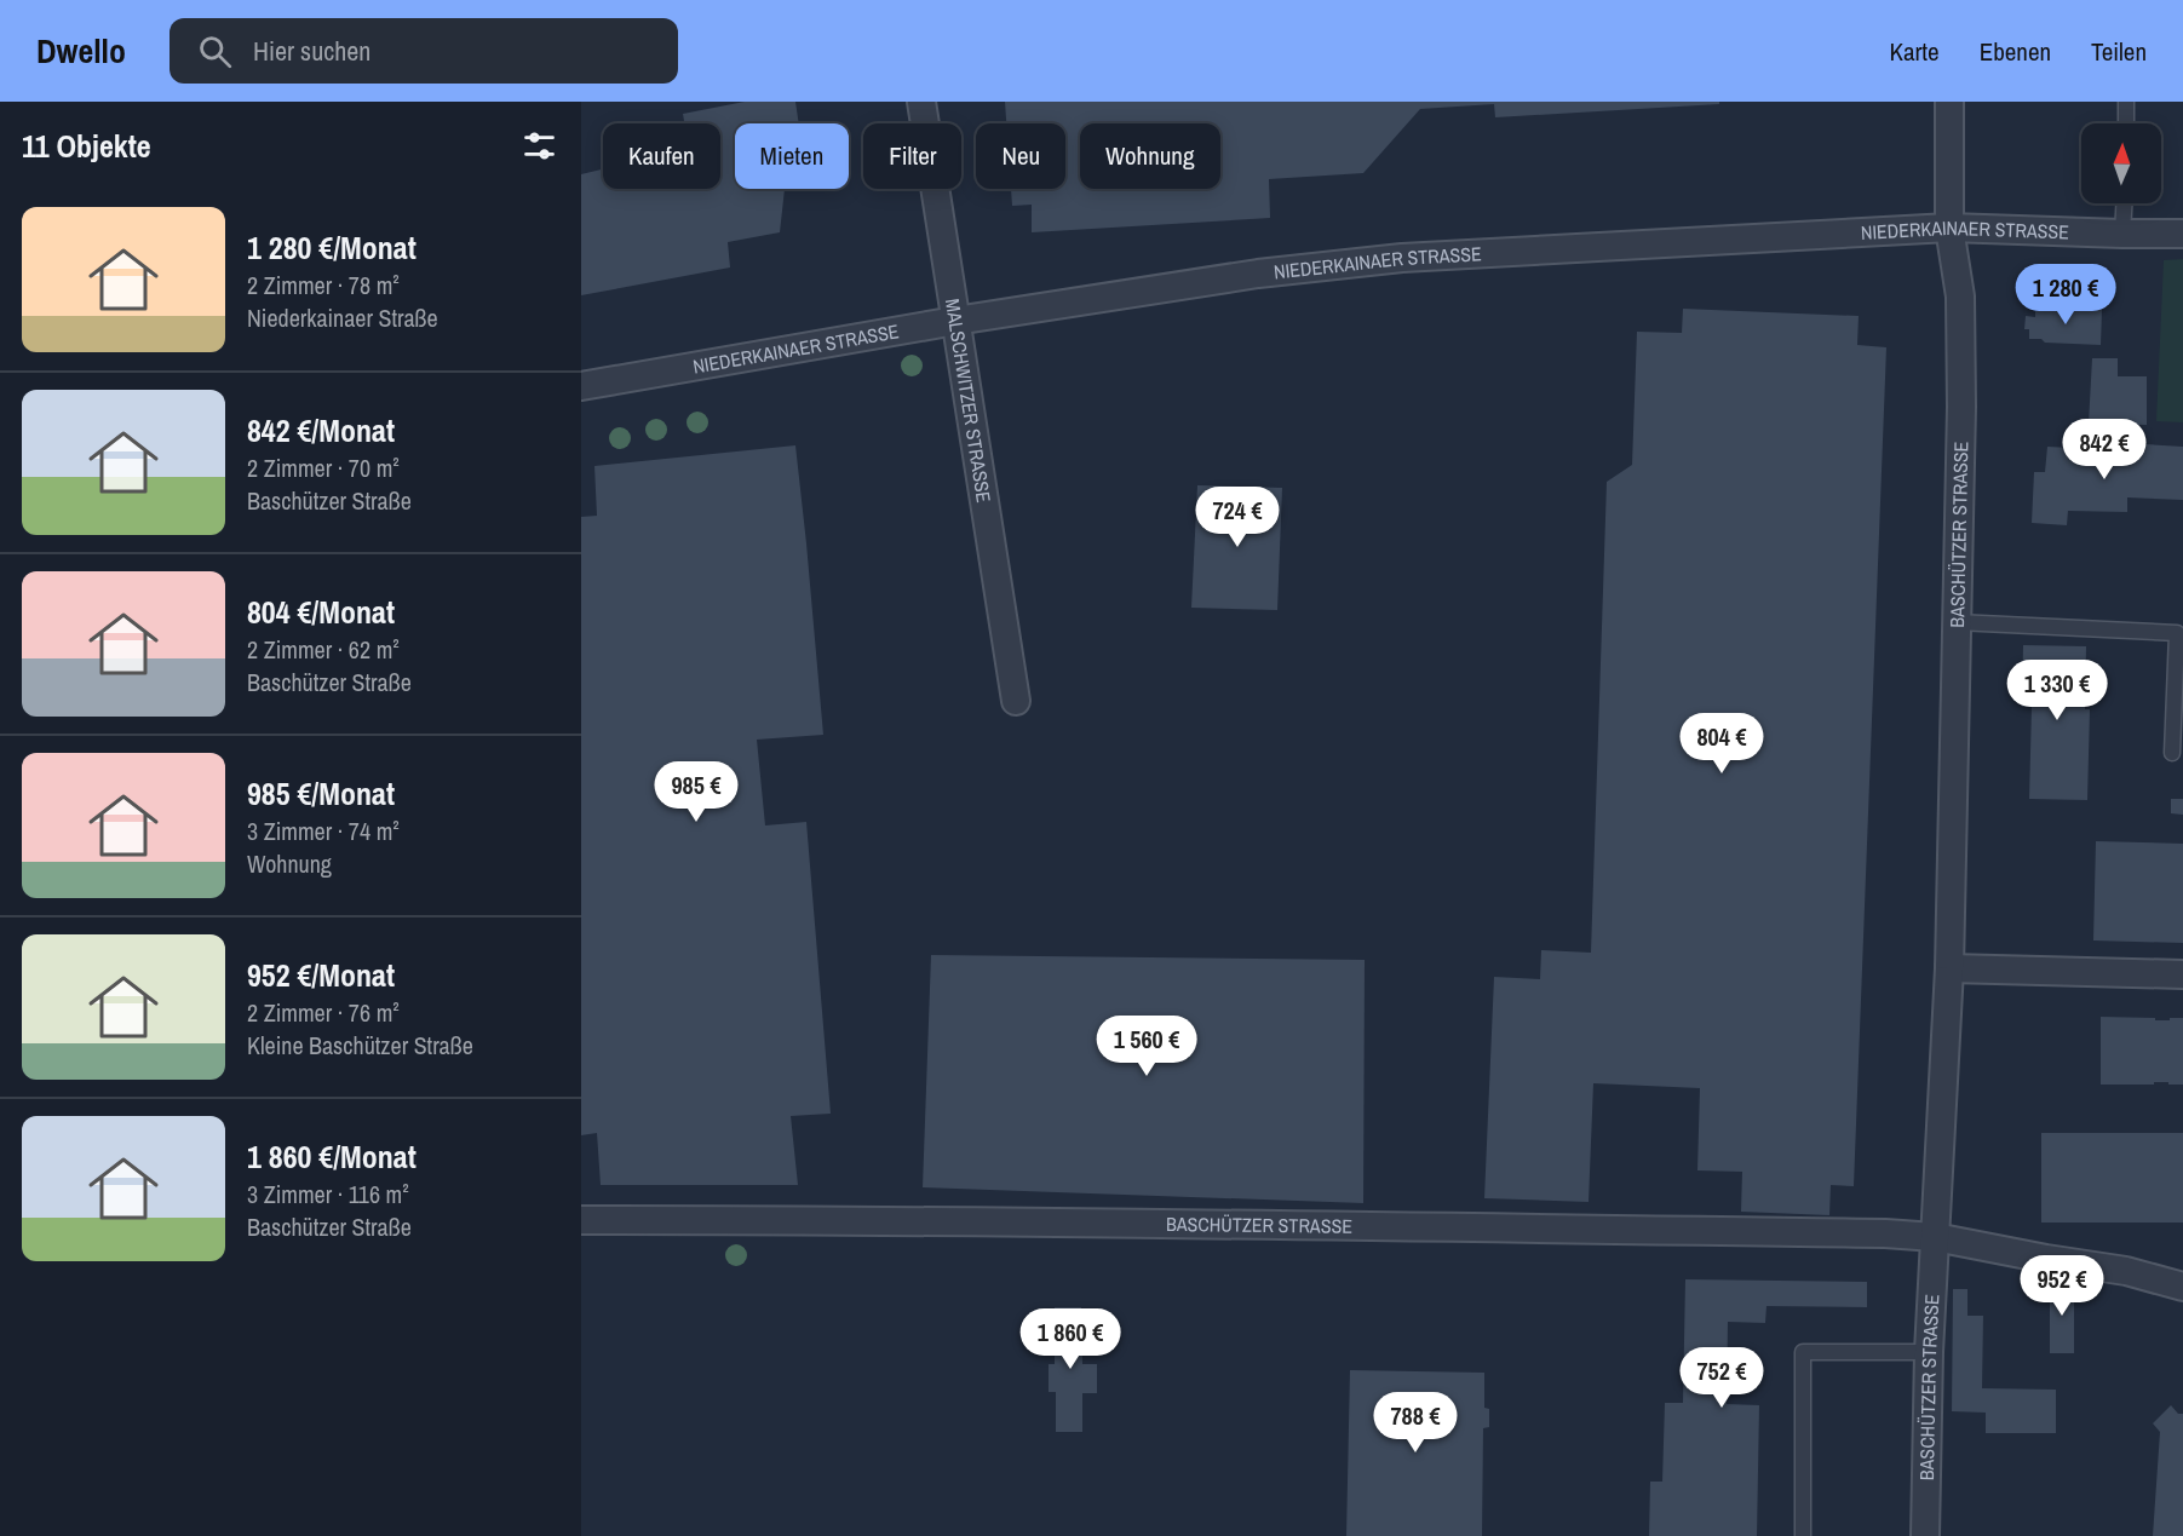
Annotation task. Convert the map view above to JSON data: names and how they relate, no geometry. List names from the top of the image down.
{
  "streets": {
    "street": ["NIEDERKAINAER STRASSE", "MALSCHWITZER STRASSE", "BASCHÜTZER STRASSE"]
  },
  "crossings": [
    ["NIEDERKAINAER STRASSE", "MALSCHWITZER STRASSE"],
    ["NIEDERKAINAER STRASSE", "BASCHÜTZER STRASSE"]
  ],
  "north": "top",
  "page": {
    "header": "Dwello",
    "search": "Hier suchen",
    "nav": ["Karte", "Ebenen", "Teilen"],
    "heading": "11 Objekte",
    "chip": [
      "Kaufen",
      "Mieten",
      "Filter",
      "Neu",
      "Wohnung"
    ],
    "list": [
      {
        "name": "1 280 €/Monat",
        "note": "2 Zimmer · 78 m² · Niederkainaer Straße"
      },
      {
        "name": "842 €/Monat",
        "note": "2 Zimmer · 70 m² · Baschützer Straße"
      },
      {
        "name": "804 €/Monat",
        "note": "2 Zimmer · 62 m² · Baschützer Straße"
      },
      {
        "name": "985 €/Monat",
        "note": "3 Zimmer · 74 m² · Wohnung"
      },
      {
        "name": "952 €/Monat",
        "note": "2 Zimmer · 76 m² · Kleine Baschützer Straße"
      },
      {
        "name": "1 860 €/Monat",
        "note": "3 Zimmer · 116 m² · Baschützer Straße"
      }
    ],
    "price": [
      "1 280 €",
      "842 €",
      "724 €",
      "1 330 €",
      "804 €",
      "985 €",
      "1 560 €",
      "952 €",
      "1 860 €",
      "752 €",
      "788 €"
    ]
  }
}
